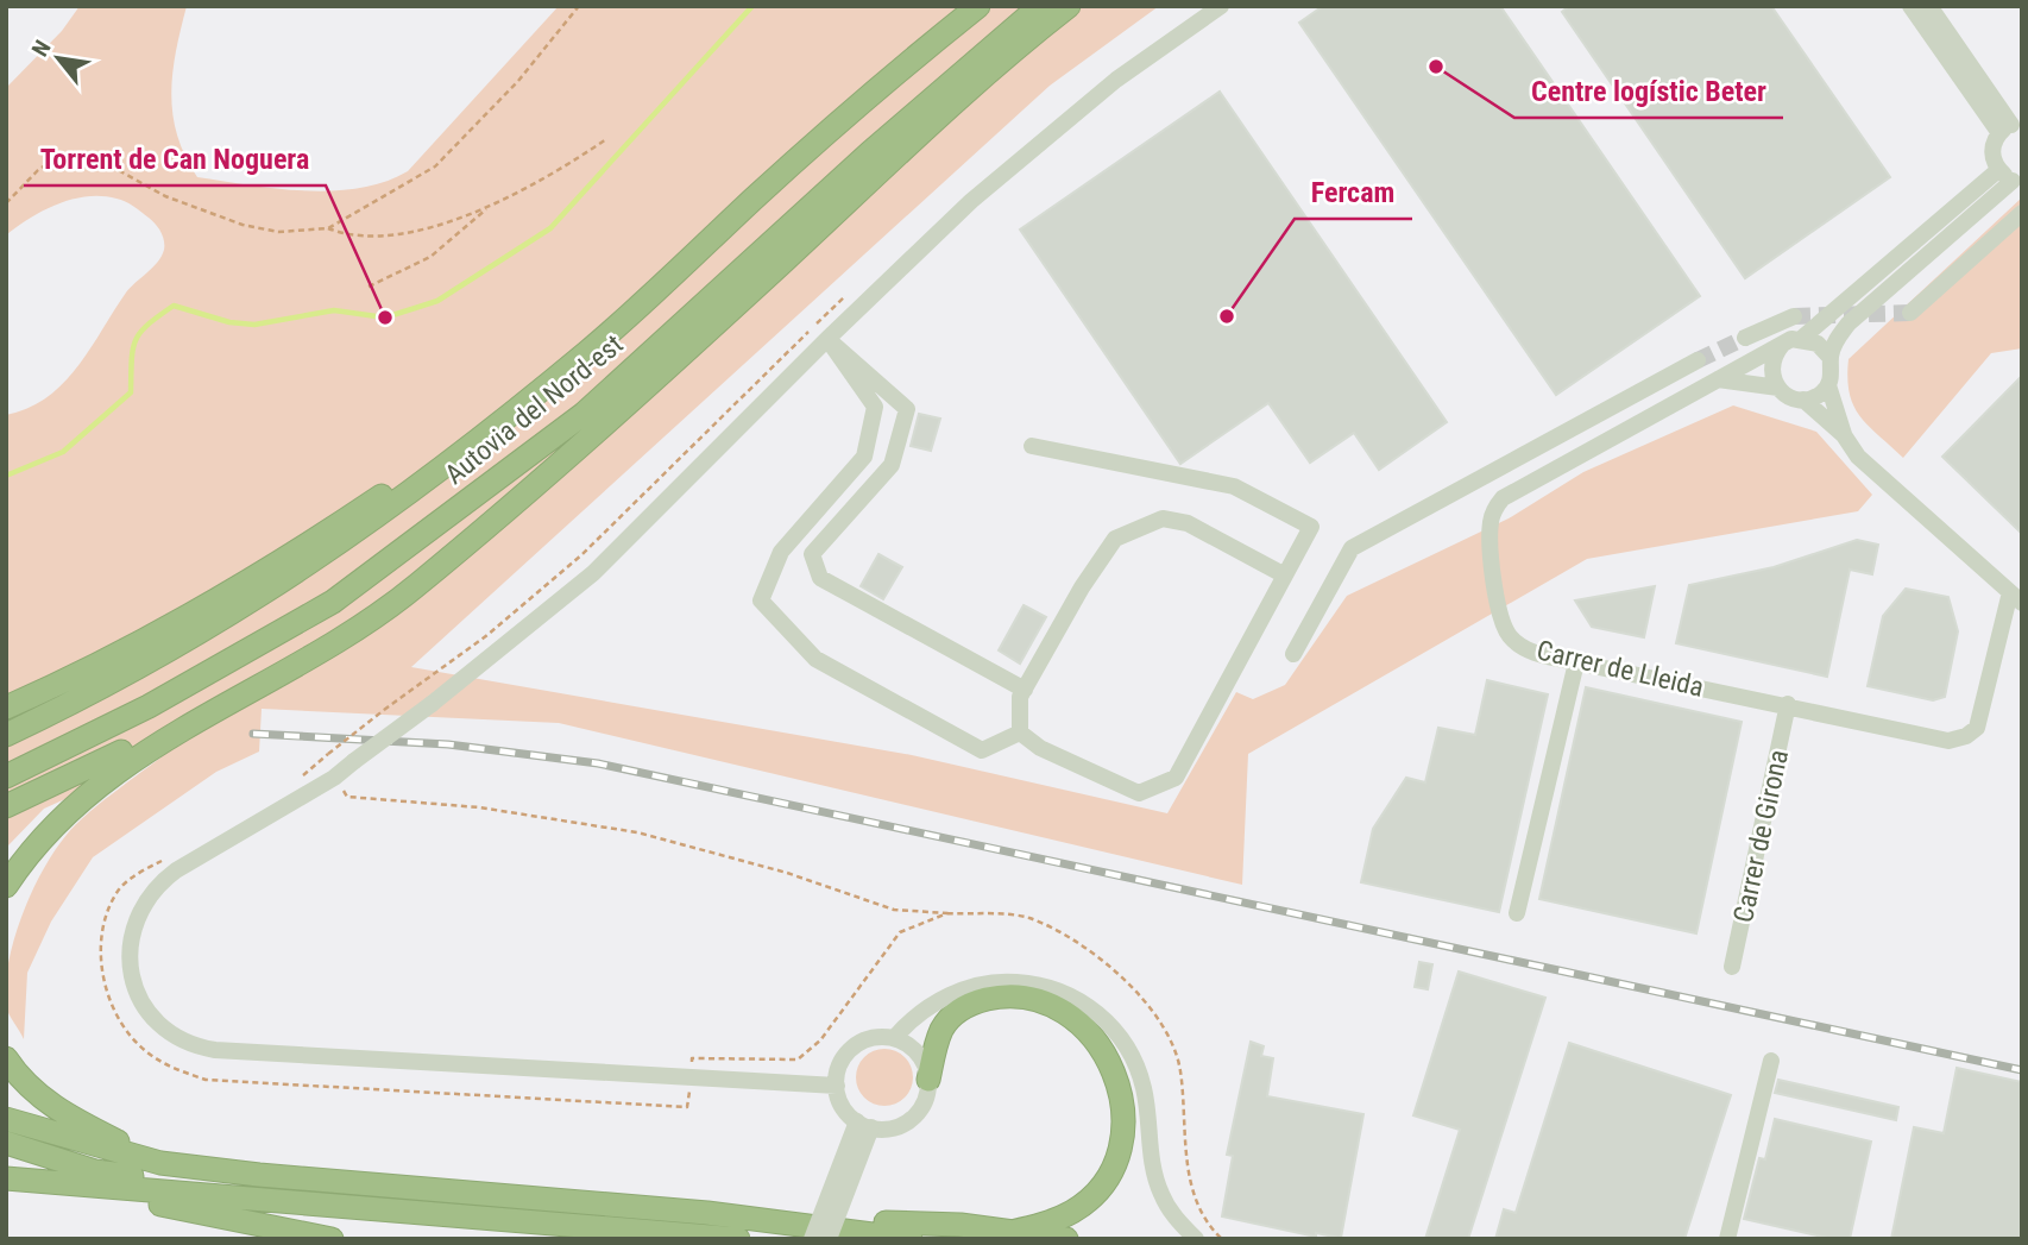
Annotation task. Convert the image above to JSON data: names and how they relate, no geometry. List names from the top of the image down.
{
  "streets": {
    "highway": ["Autovia del Nord-est"],
    "street": ["Carrer de Lleida", "Carrer de Girona"]
  },
  "crossings": [
    ["Carrer de Lleida", "Carrer de Girona"]
  ],
  "places": ["Centre logístic Beter", "Fercam", "Torrent de Can Noguera"],
  "north": "top left"
}
